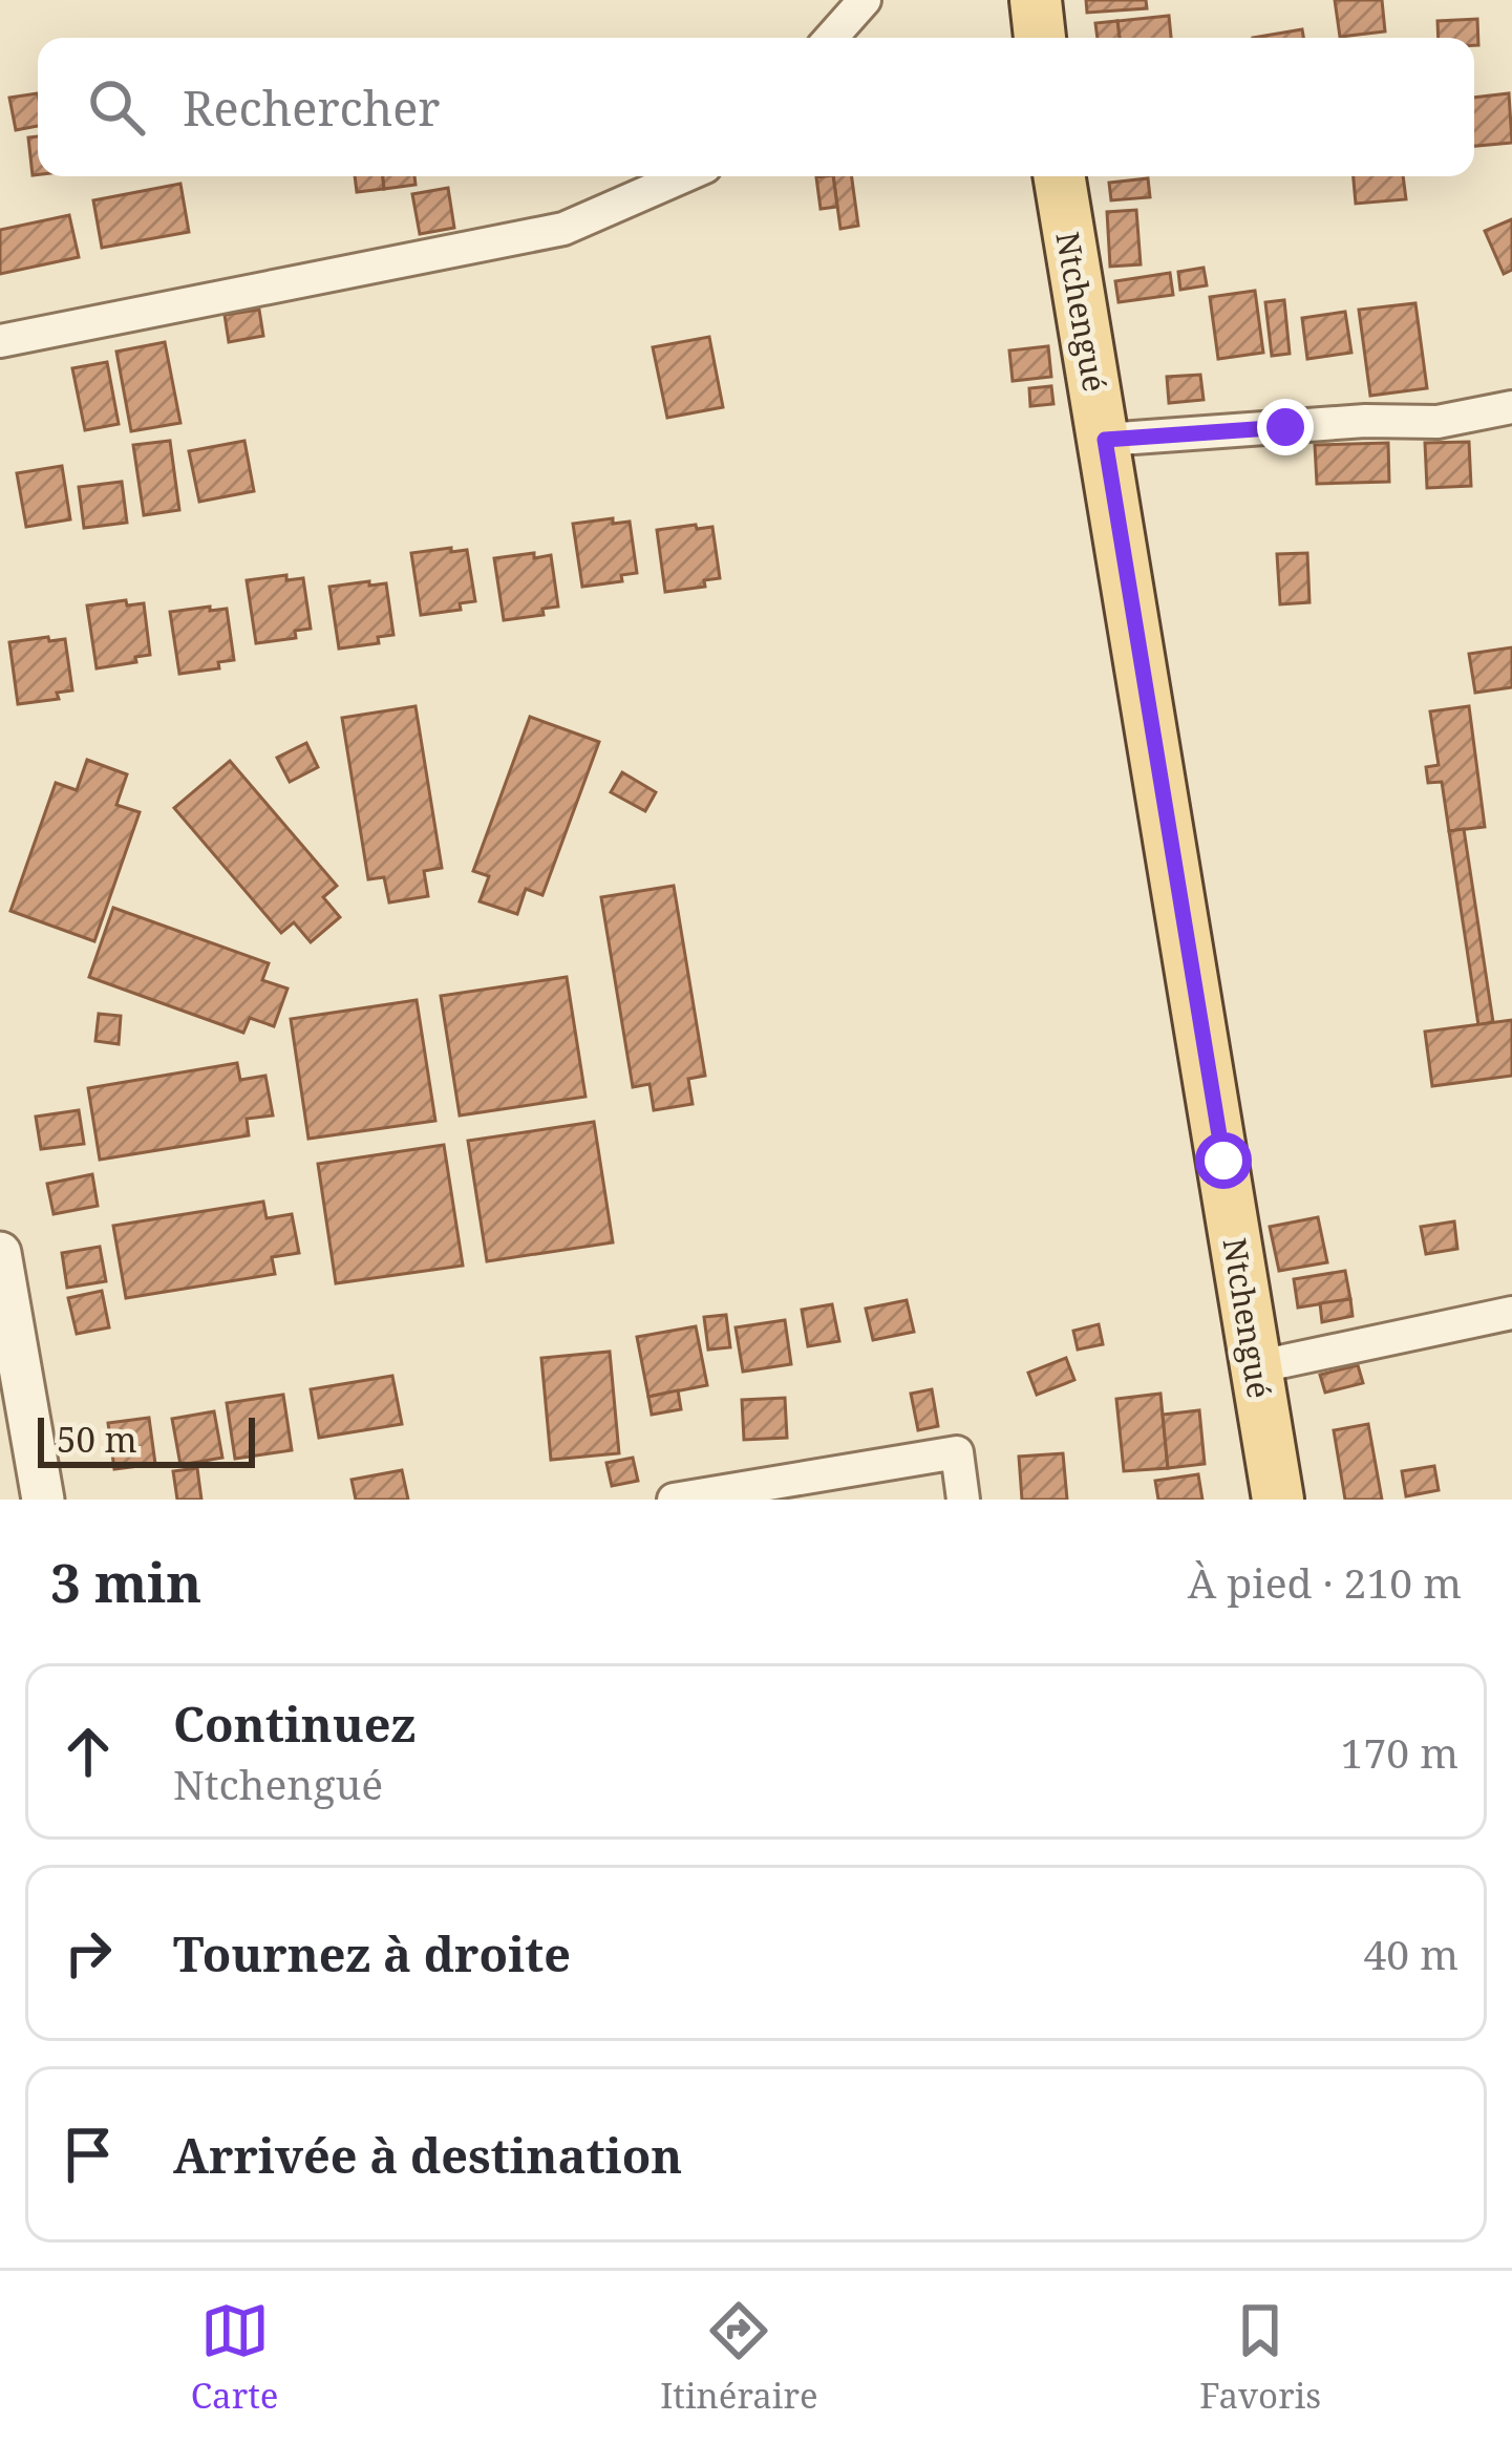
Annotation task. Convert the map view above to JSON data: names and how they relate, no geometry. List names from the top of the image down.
{
  "streets": {
    "main road": ["Ntchengué"]
  },
  "scale_bar": "50 m",
  "page": {
    "search": "Rechercher",
    "scale": "50 m",
    "heading": ["3 min", "À pied · 210 m"],
    "list": [
      ["Continuez", "Ntchengué", "170 m"],
      ["Tournez à droite", "40 m"],
      "Arrivée à destination"
    ],
    "nav": ["Carte", "Itinéraire", "Favoris"]
  }
}
